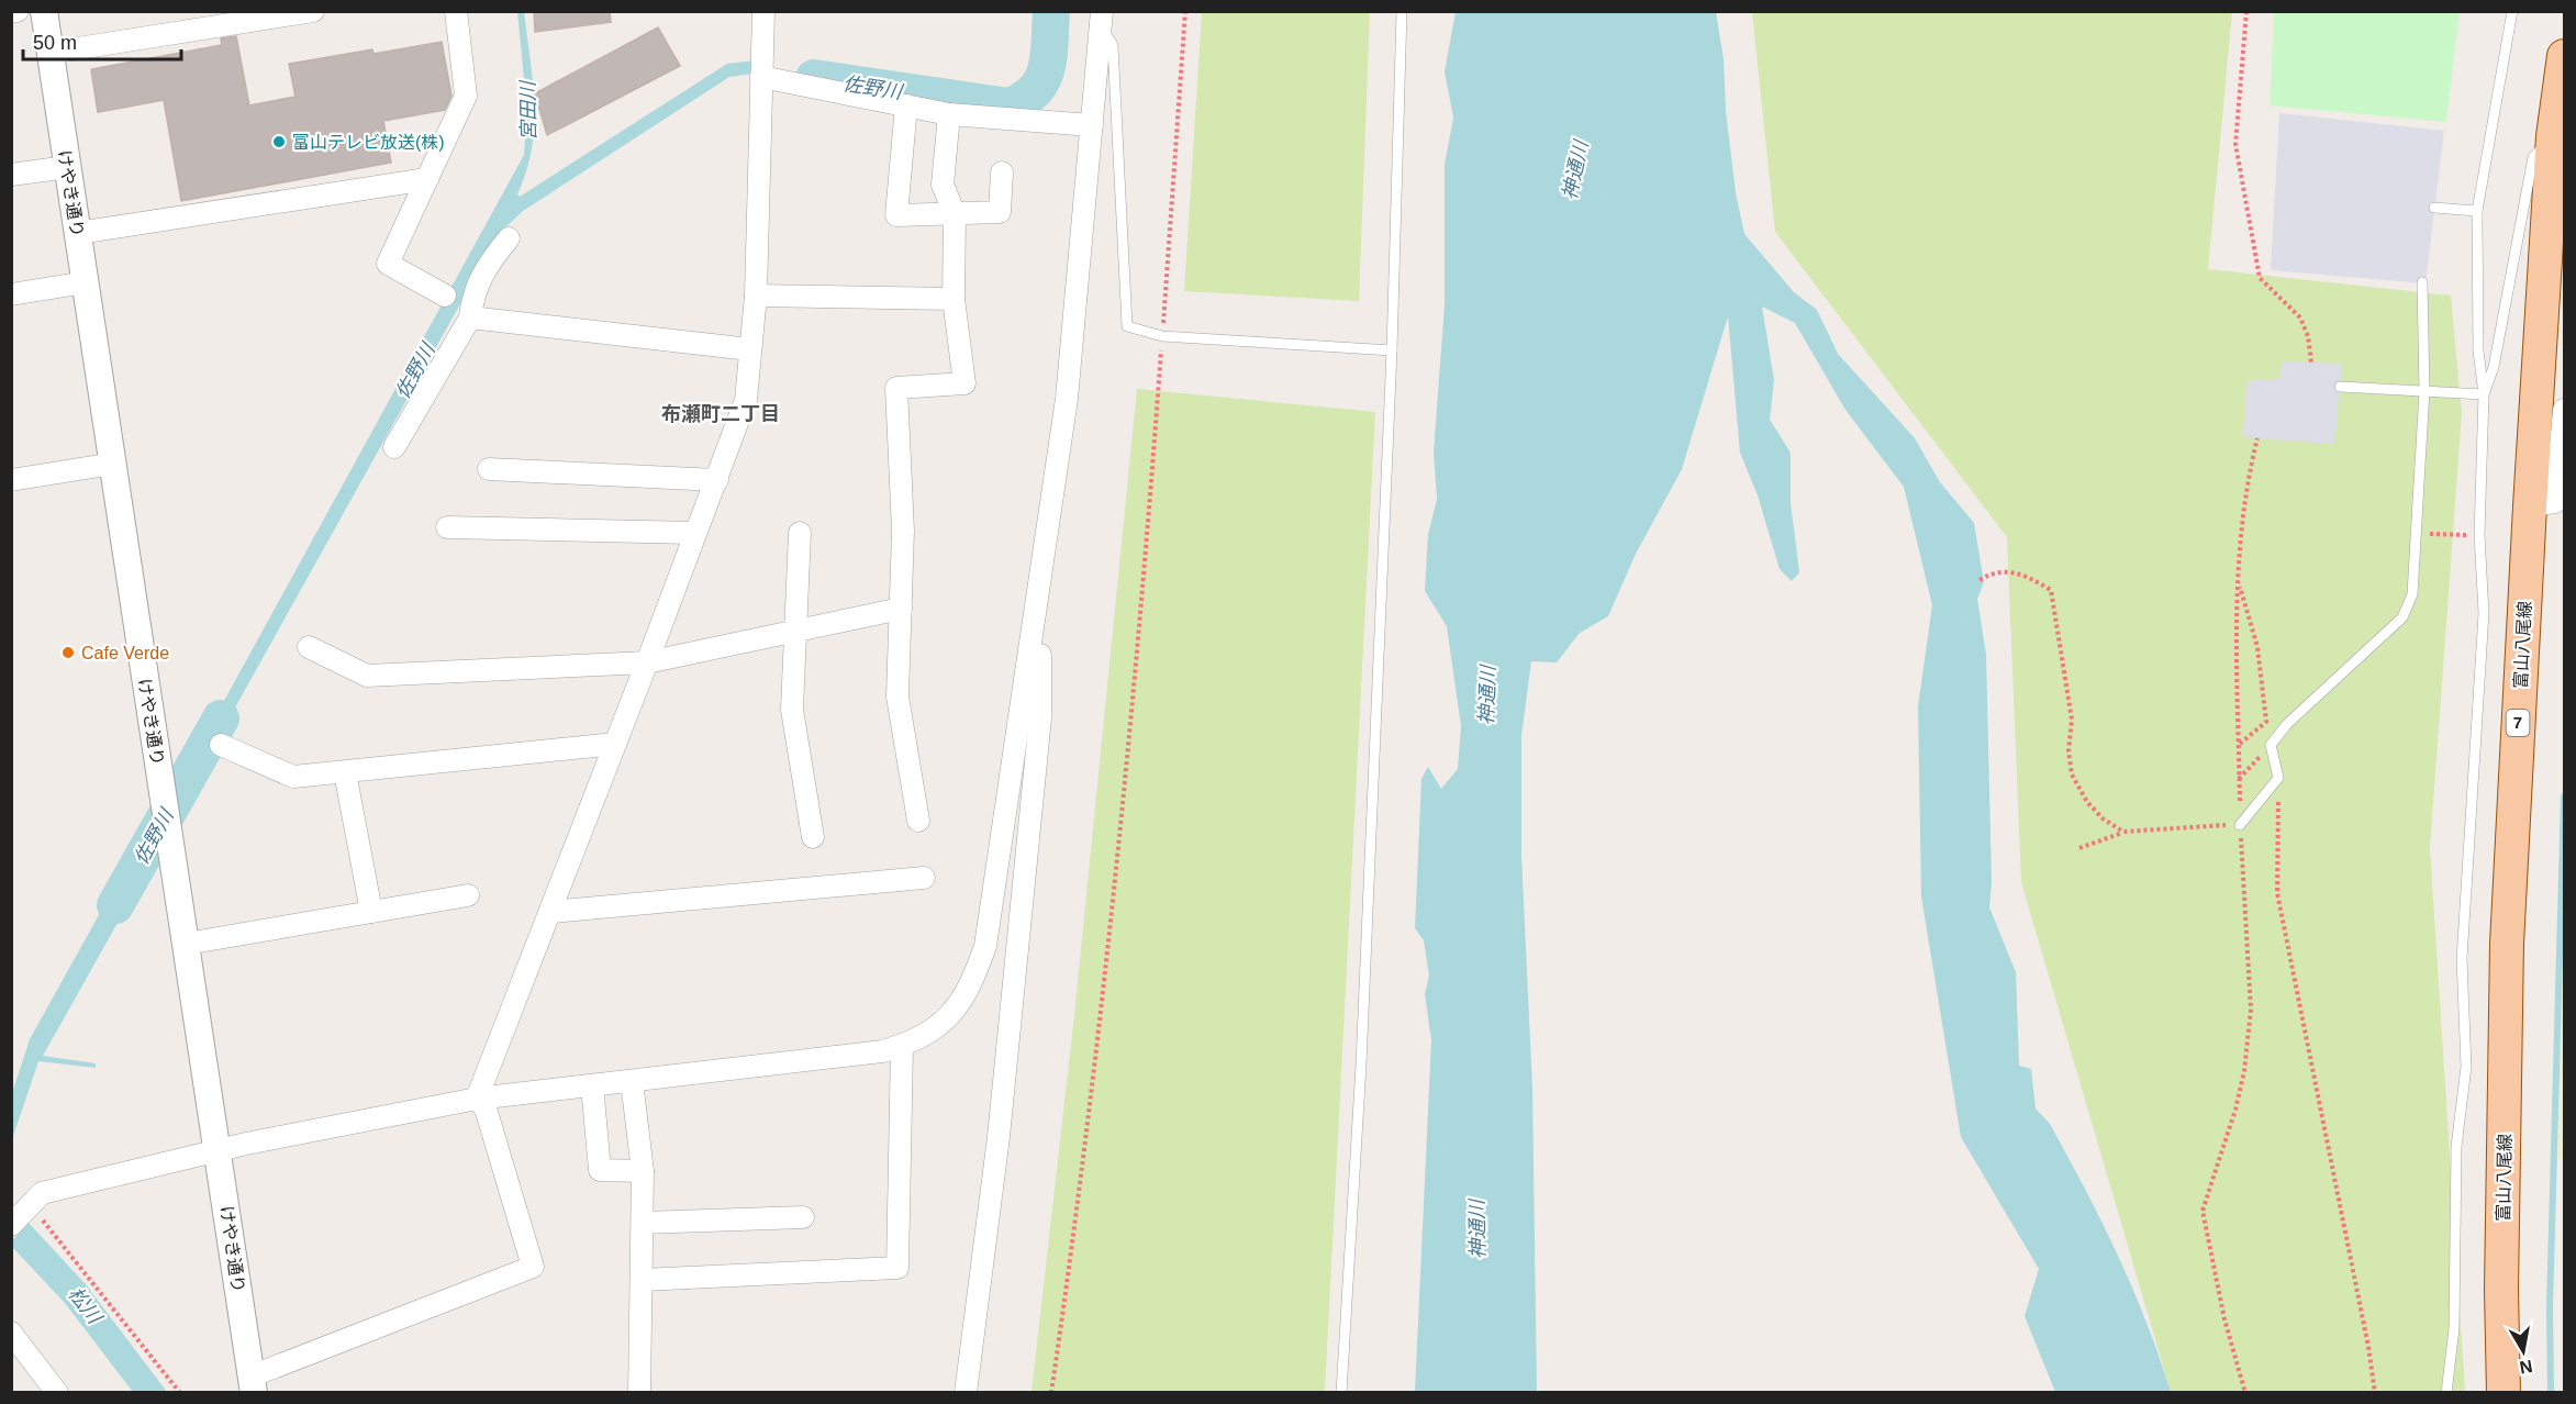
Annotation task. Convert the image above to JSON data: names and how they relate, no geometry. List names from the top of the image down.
{
  "streets": {
    "main road": ["富山八尾線", "7"],
    "street": ["けやき通り"]
  },
  "districts": ["布瀬町二丁目"],
  "water": [
    "佐野川",
    "宮田川",
    "神通川",
    "松川"
  ],
  "places": ["富山テレビ放送(株)", "Cafe Verde"],
  "scale_bar": "50 m",
  "north": "bottom"
}
